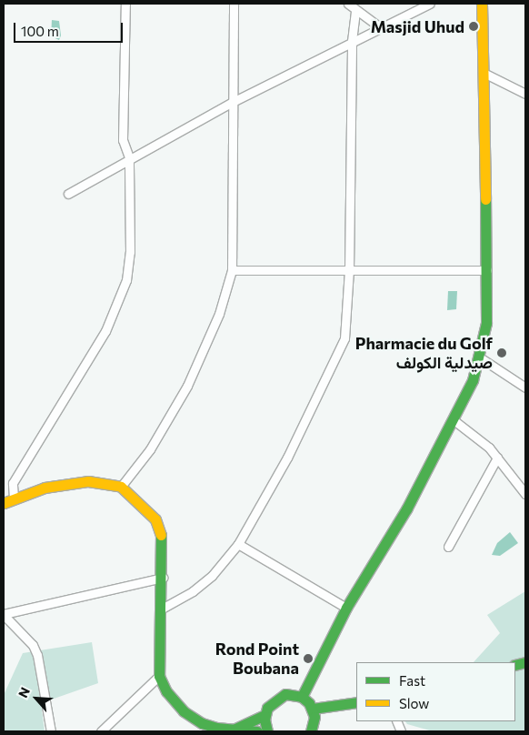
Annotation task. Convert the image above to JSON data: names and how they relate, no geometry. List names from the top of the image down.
{
  "places": ["Masjid Uhud", "Pharmacie du Golf صيدلية الكولف", "Rond Point Boubana"],
  "legend": ["Fast", "Slow"],
  "scale_bar": "100 m",
  "north": "top left"
}
